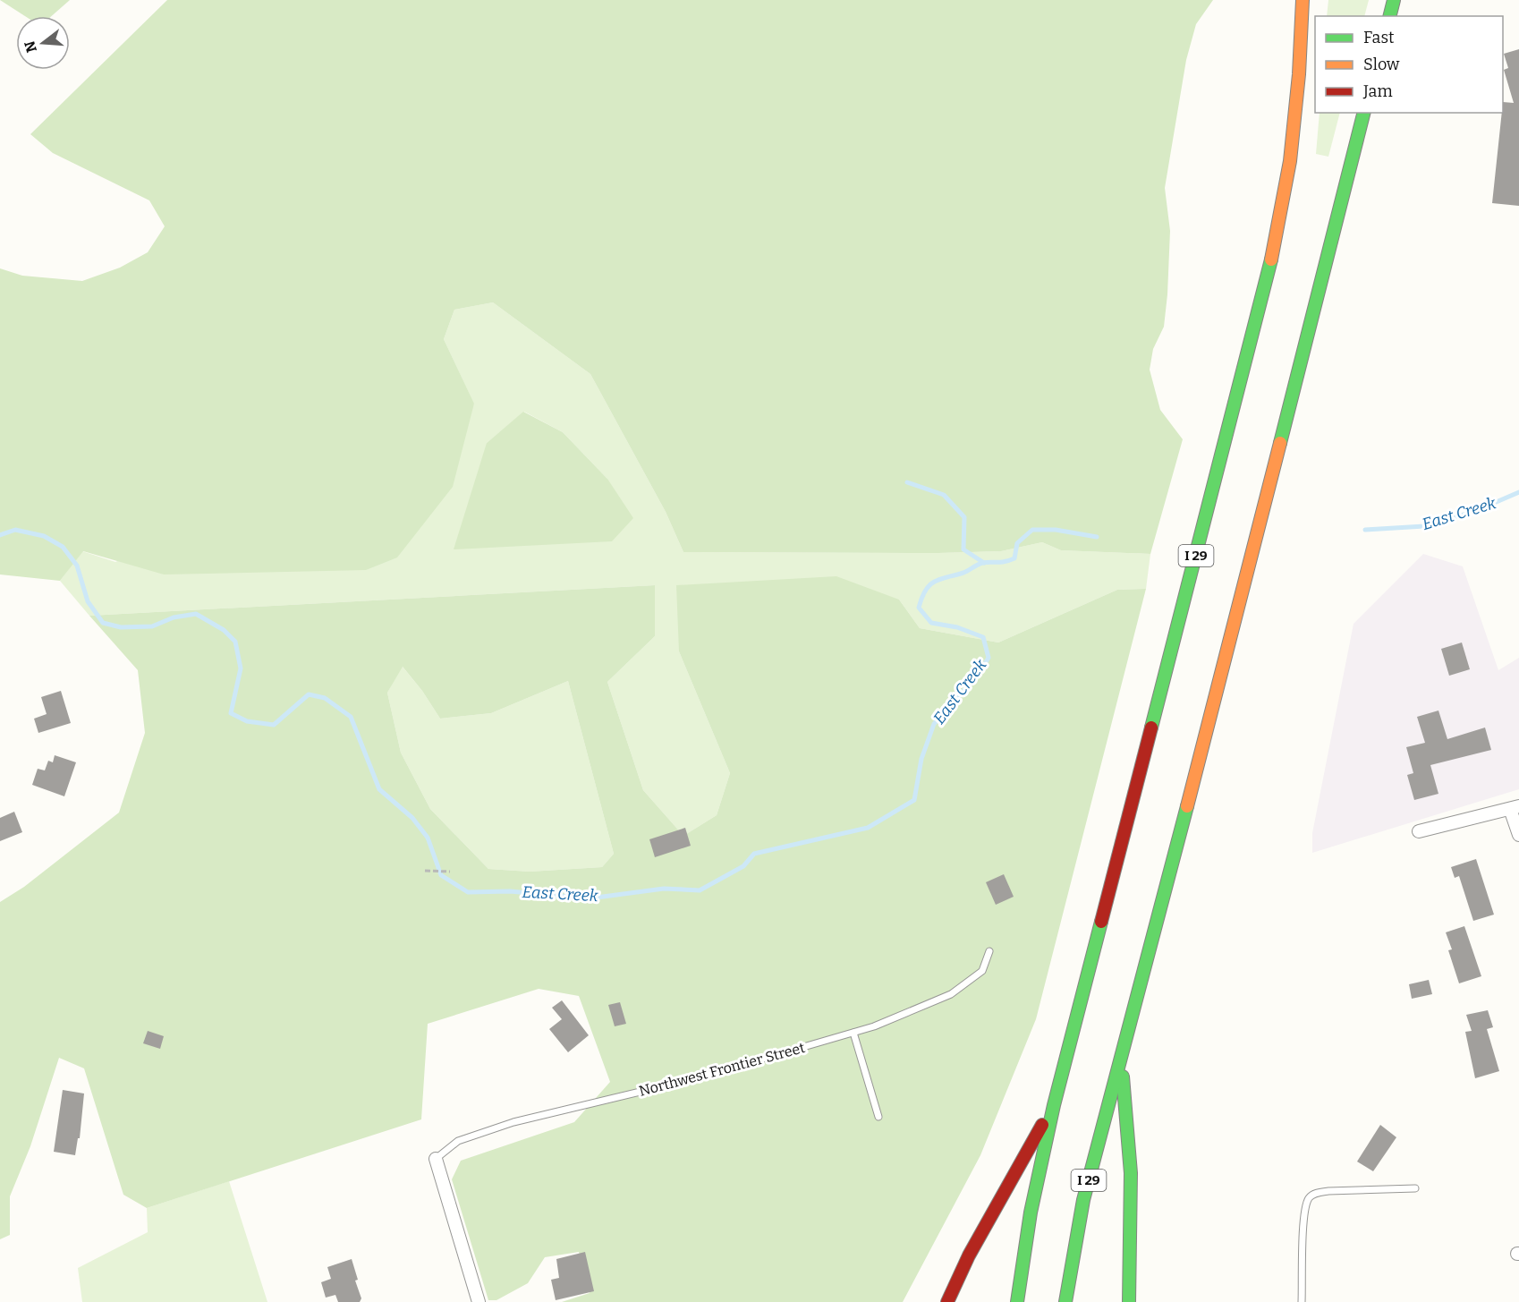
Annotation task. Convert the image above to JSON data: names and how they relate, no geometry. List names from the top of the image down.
{
  "streets": {
    "highway": ["I 29"],
    "lane": ["Northwest Frontier Street"]
  },
  "water": ["East Creek"],
  "legend": ["Fast", "Slow", "Jam"],
  "north": "left"
}
